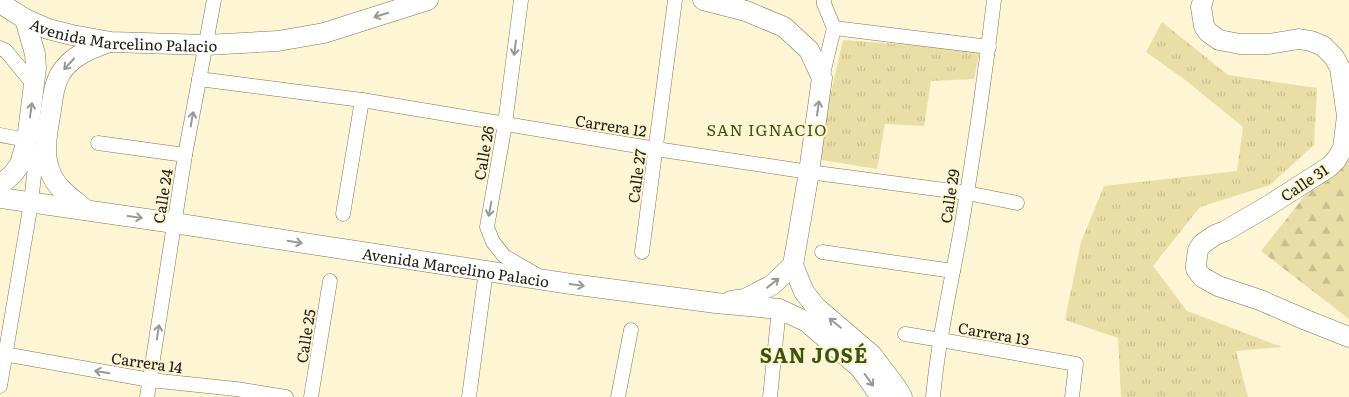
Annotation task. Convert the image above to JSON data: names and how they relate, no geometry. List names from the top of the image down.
{
  "streets": {
    "main road": ["Avenida Marcelino Palacio", "Calle 31"],
    "street": [
      "Carrera 12",
      "Calle 26",
      "Calle 27",
      "Calle 24",
      "Calle 29",
      "Carrera 13",
      "Calle 25",
      "Carrera 14"
    ]
  },
  "crossings": [
    ["Avenida Marcelino Palacio", "Calle 26"],
    ["Avenida Marcelino Palacio", "Calle 24"],
    ["Carrera 12", "Calle 26"],
    ["Carrera 12", "Calle 27"],
    ["Carrera 12", "Calle 24"],
    ["Carrera 12", "Calle 29"],
    ["Calle 24", "Carrera 14"],
    ["Calle 29", "Carrera 13"]
  ],
  "one_way": ["Calle 24", "Carrera 14"],
  "districts": ["SAN IGNACIO", "SAN JOSÉ"]
}
